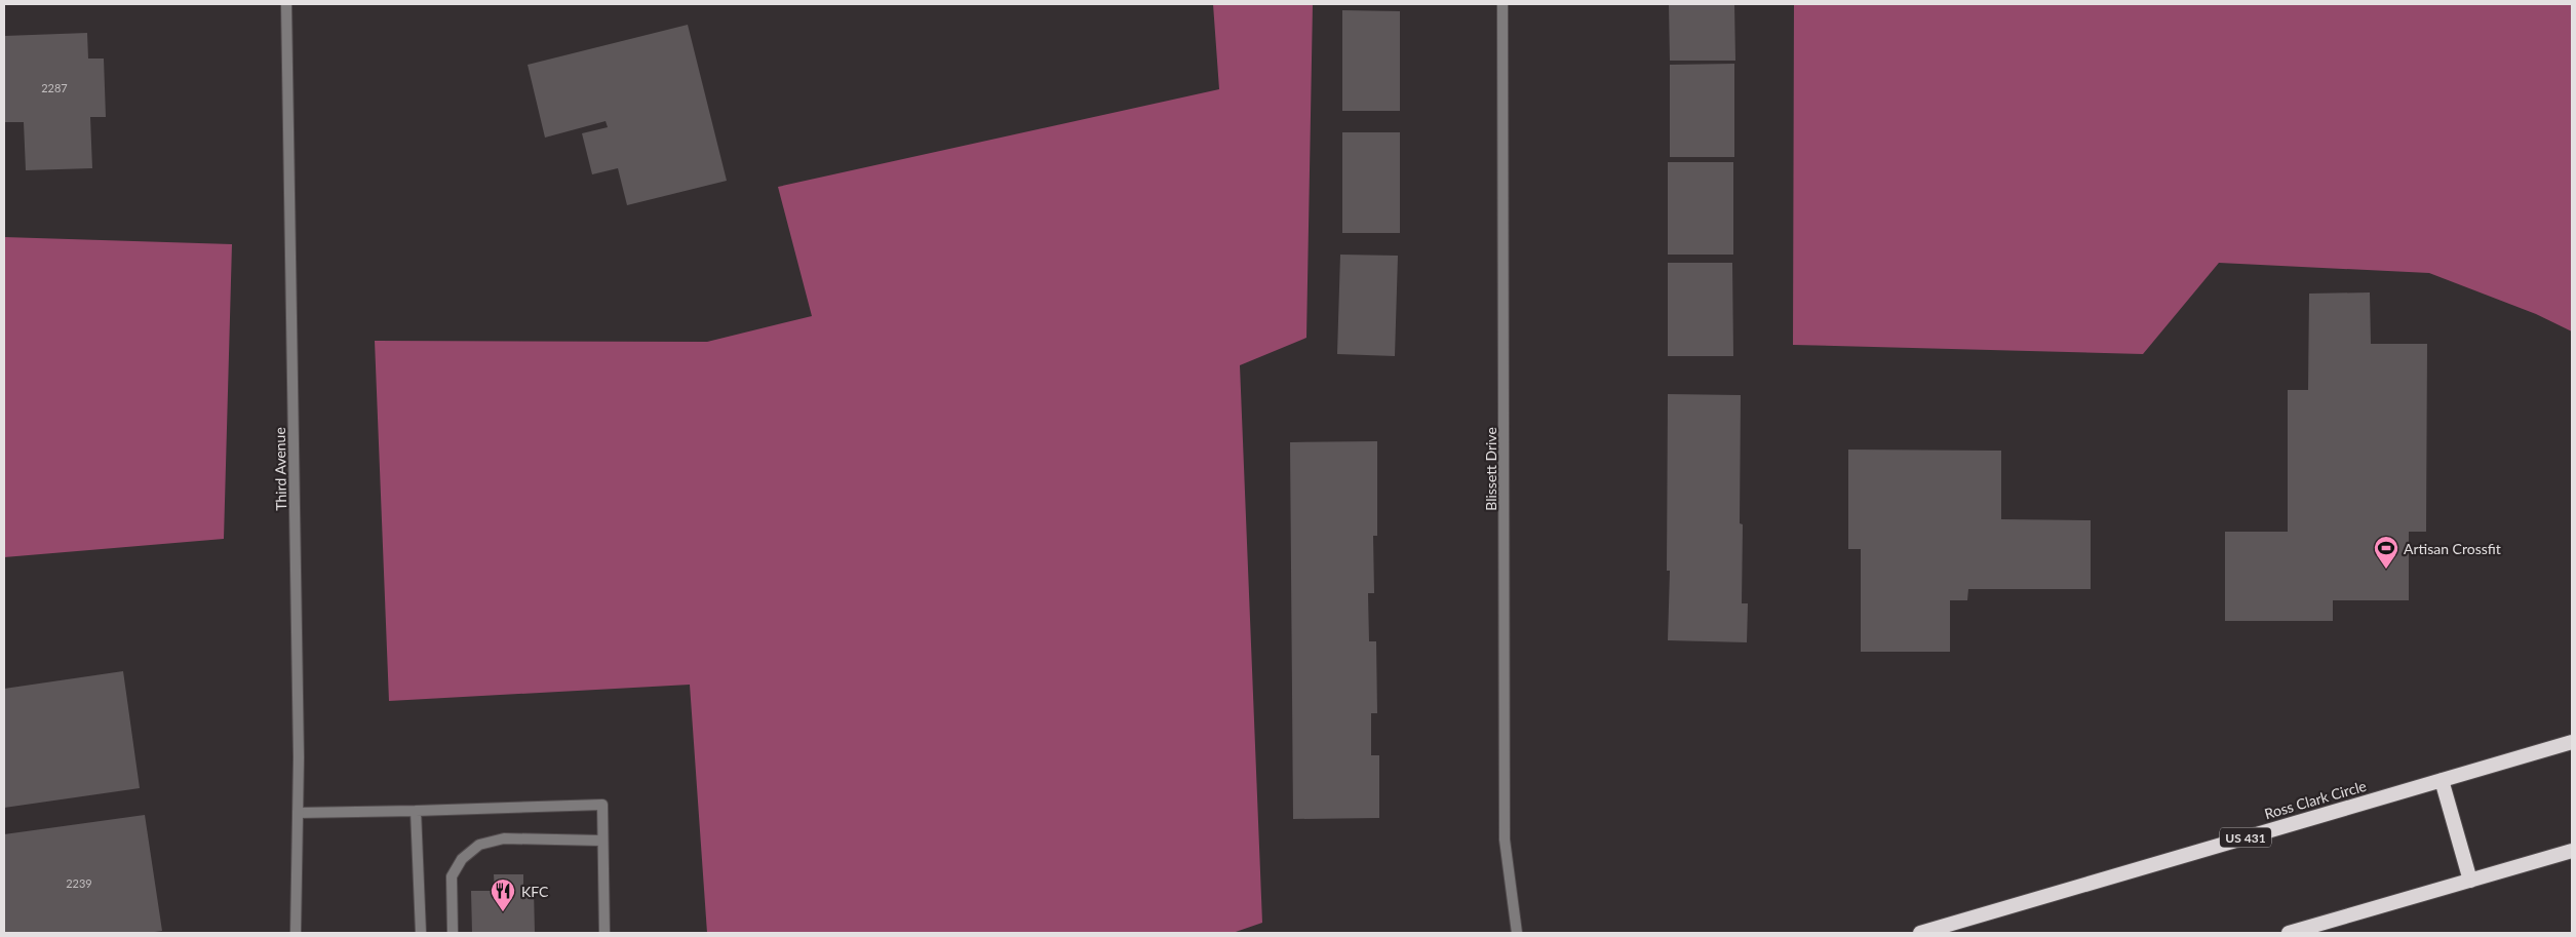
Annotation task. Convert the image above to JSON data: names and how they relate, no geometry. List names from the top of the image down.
{
  "streets": {
    "highway": ["Ross Clark Circle", "US 431"],
    "street": ["Third Avenue", "Blissett Drive"]
  },
  "places": {
    "sports": ["Artisan Crossfit"],
    "restaurant": ["KFC"]
  },
  "house_numbers": ["2287", "2239"]
}
